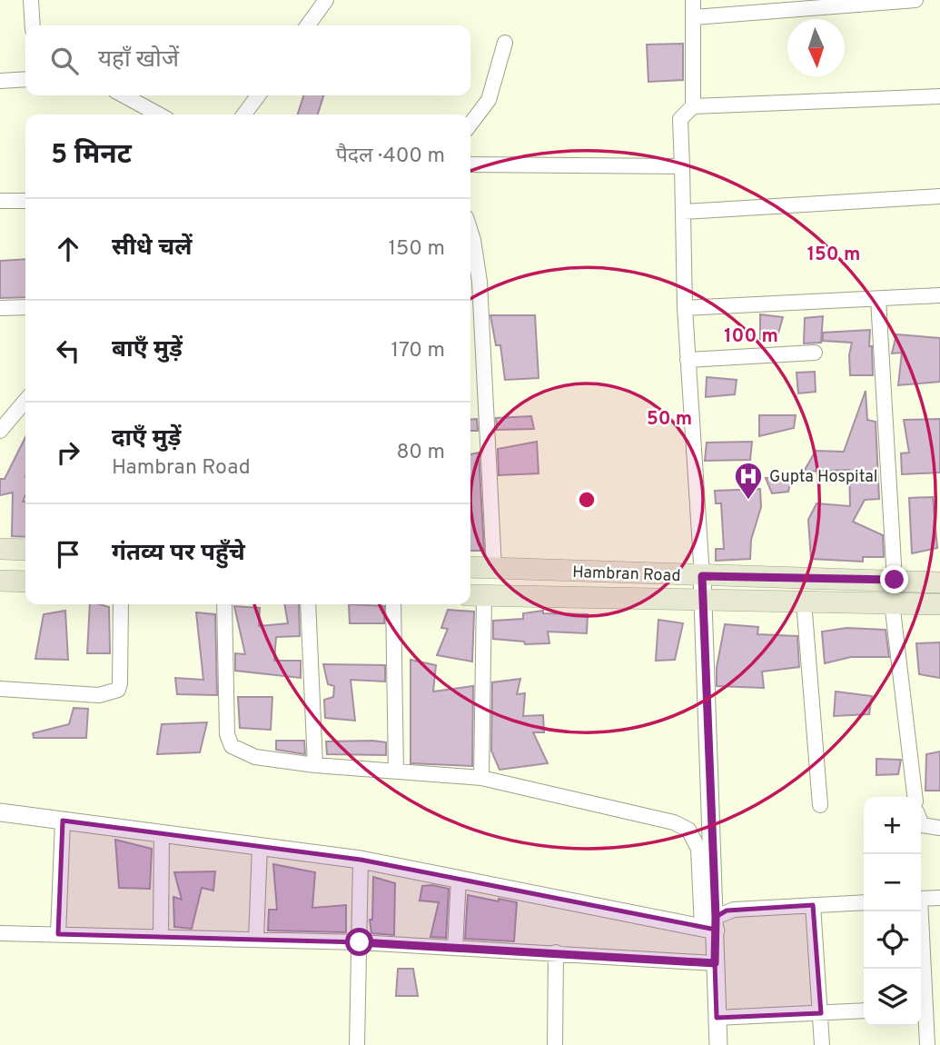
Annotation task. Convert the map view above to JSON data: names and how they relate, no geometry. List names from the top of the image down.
{
  "streets": {
    "main road": ["Hambran Road"]
  },
  "places": {
    "hospital": ["Gupta Hospital"]
  },
  "north": "bottom",
  "page": {
    "search": "यहाँ खोजें",
    "heading": ["5 मिनट", "पैदल · 400 m"],
    "list": [
      ["सीधे चलें", "150 m"],
      ["बाएँ मुड़ें", "170 m"],
      ["दाएँ मुड़ें", "Hambran Road", "80 m"],
      "गंतव्य पर पहुँचे"
    ],
    "map_buttons": ["+", "−"]
  },
  "rings": ["150 m", "100 m", "50 m"]
}
